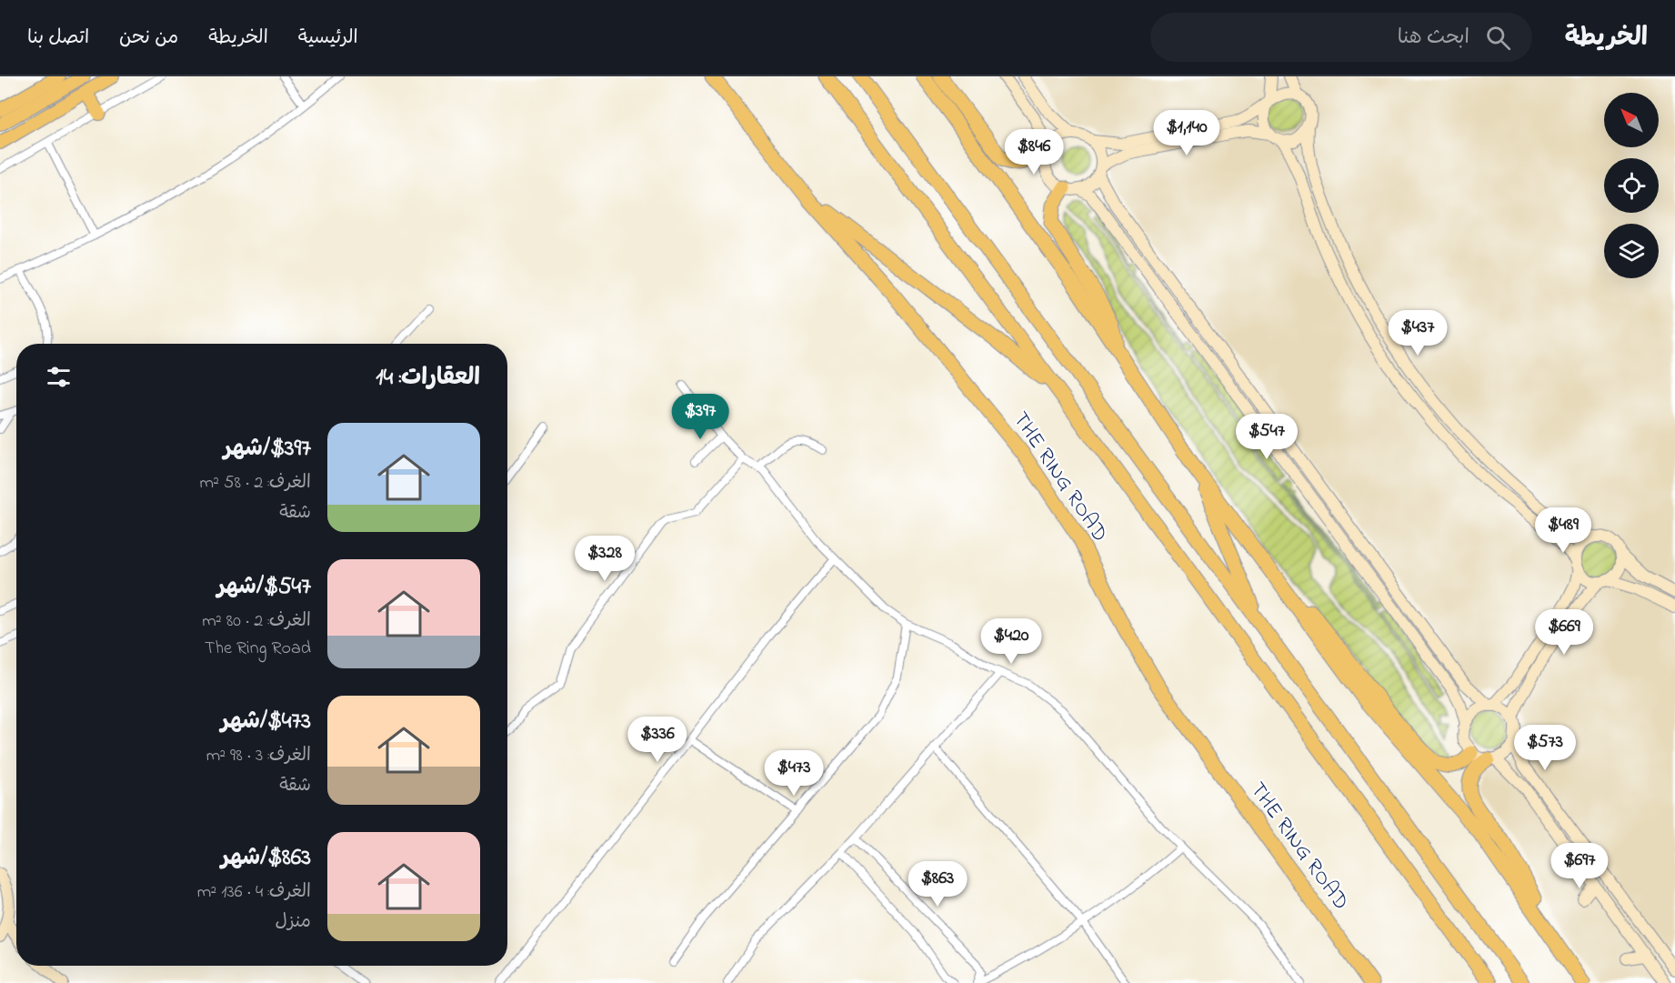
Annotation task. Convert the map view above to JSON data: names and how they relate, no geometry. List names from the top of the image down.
{
  "streets": {
    "highway": ["THE RING ROAD"]
  },
  "north": "top left",
  "page": {
    "header": "الخريطة",
    "search": "ابحث هنا",
    "nav": [
      "الرئيسية",
      "الخريطة",
      "من نحن",
      "اتصل بنا"
    ],
    "price": [
      "$1,140",
      "$846",
      "$437",
      "$397",
      "$547",
      "$489",
      "$328",
      "$669",
      "$420",
      "$336",
      "$573",
      "$473",
      "$697",
      "$863"
    ],
    "heading": "العقارات: 14",
    "list": [
      {
        "name": "$397/شهر",
        "note": "الغرف: 2 · 58 m² · شقة"
      },
      {
        "name": "$547/شهر",
        "note": "الغرف: 2 · 80 m² · The Ring Road"
      },
      {
        "name": "$473/شهر",
        "note": "الغرف: 3 · 98 m² · شقة"
      },
      {
        "name": "$863/شهر",
        "note": "الغرف: 4 · 136 m² · منزل"
      }
    ]
  }
}
